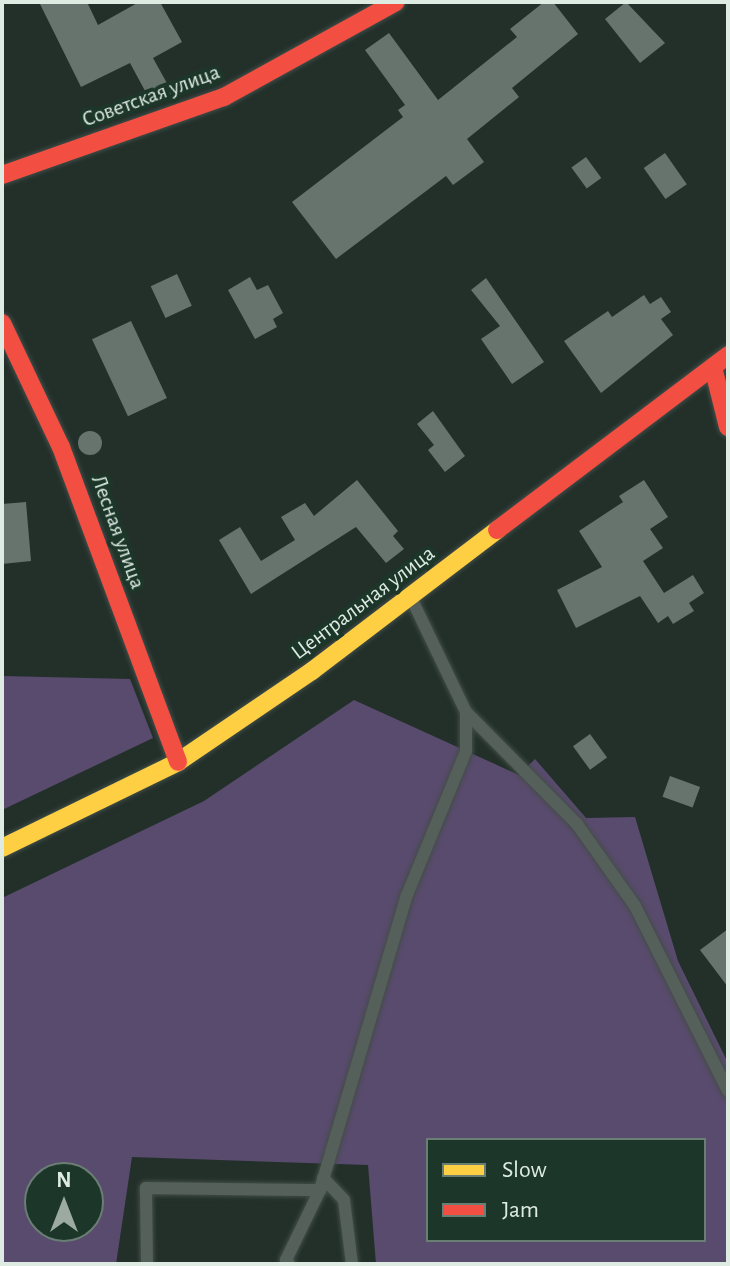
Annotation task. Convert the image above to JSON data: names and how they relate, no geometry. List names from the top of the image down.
{
  "streets": {
    "street": ["Советская улица", "Лесная улица", "Центральная улица"]
  },
  "crossings": [
    ["Лесная улица", "Центральная улица"]
  ],
  "legend": ["Slow", "Jam"],
  "north": "top"
}
